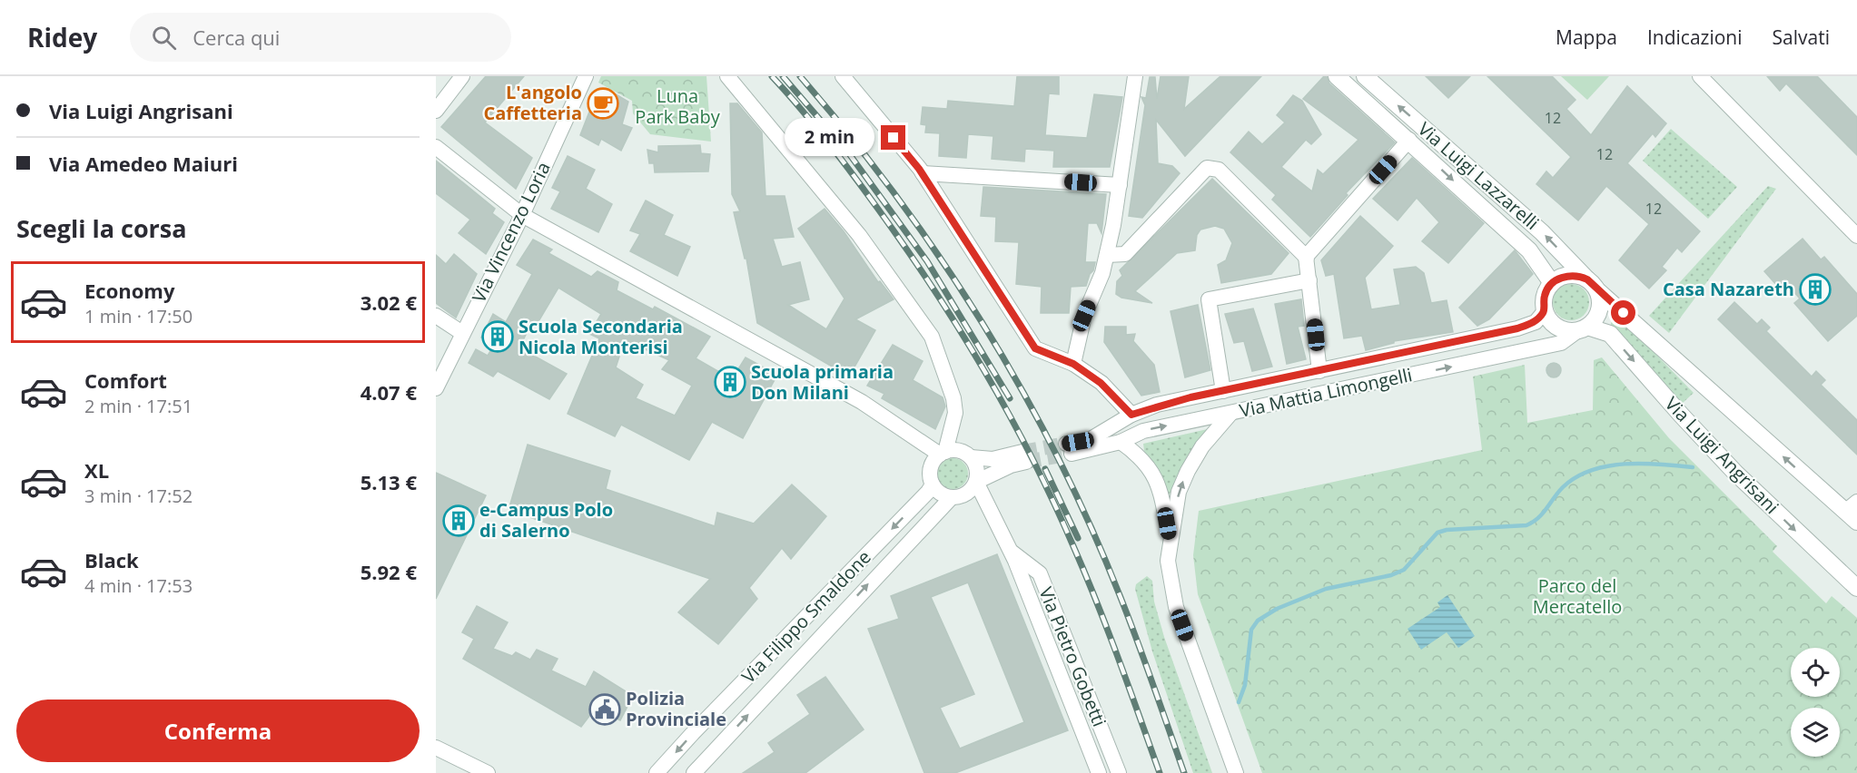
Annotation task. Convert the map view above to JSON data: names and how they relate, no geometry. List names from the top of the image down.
{
  "streets": {
    "street": [
      "Via Luigi Lazzarelli",
      "Via Vincenzo Loria",
      "Via Mattia Limongelli",
      "Via Luigi Angrisani",
      "Via Filippo Smaldone",
      "Via Pietro Gobetti"
    ]
  },
  "crossings": [
    ["Via Luigi Lazzarelli", "Via Mattia Limongelli"],
    ["Via Luigi Lazzarelli", "Via Luigi Angrisani"],
    ["Via Mattia Limongelli", "Via Luigi Angrisani"],
    ["Via Filippo Smaldone", "Via Pietro Gobetti"]
  ],
  "parks": ["Luna Park Baby", "Parco del Mercatello"],
  "places": {
    "cafe": ["L'angolo Caffetteria"],
    "building": [
      "Casa Nazareth",
      "Scuola Secondaria Nicola Monterisi",
      "Scuola primaria Don Milani",
      "e-Campus Polo di Salerno"
    ],
    "public building": ["Polizia Provinciale"]
  },
  "house_numbers": ["12", "12", "12"],
  "page": {
    "header": "Ridey",
    "search": "Cerca qui",
    "nav": ["Mappa", "Indicazioni", "Salvati"],
    "banner": ["Via Luigi Angrisani", "Via Amedeo Maiuri"],
    "bubble": "2 min",
    "heading": "Scegli la corsa",
    "list": [
      {
        "name": "Economy",
        "note": "1 min · 17:50",
        "value": "3.02 €"
      },
      {
        "name": "Comfort",
        "note": "2 min · 17:51",
        "value": "4.07 €"
      },
      {
        "name": "XL",
        "note": "3 min · 17:52",
        "value": "5.13 €"
      },
      {
        "name": "Black",
        "note": "4 min · 17:53",
        "value": "5.92 €"
      }
    ],
    "buttons": "Conferma"
  }
}
